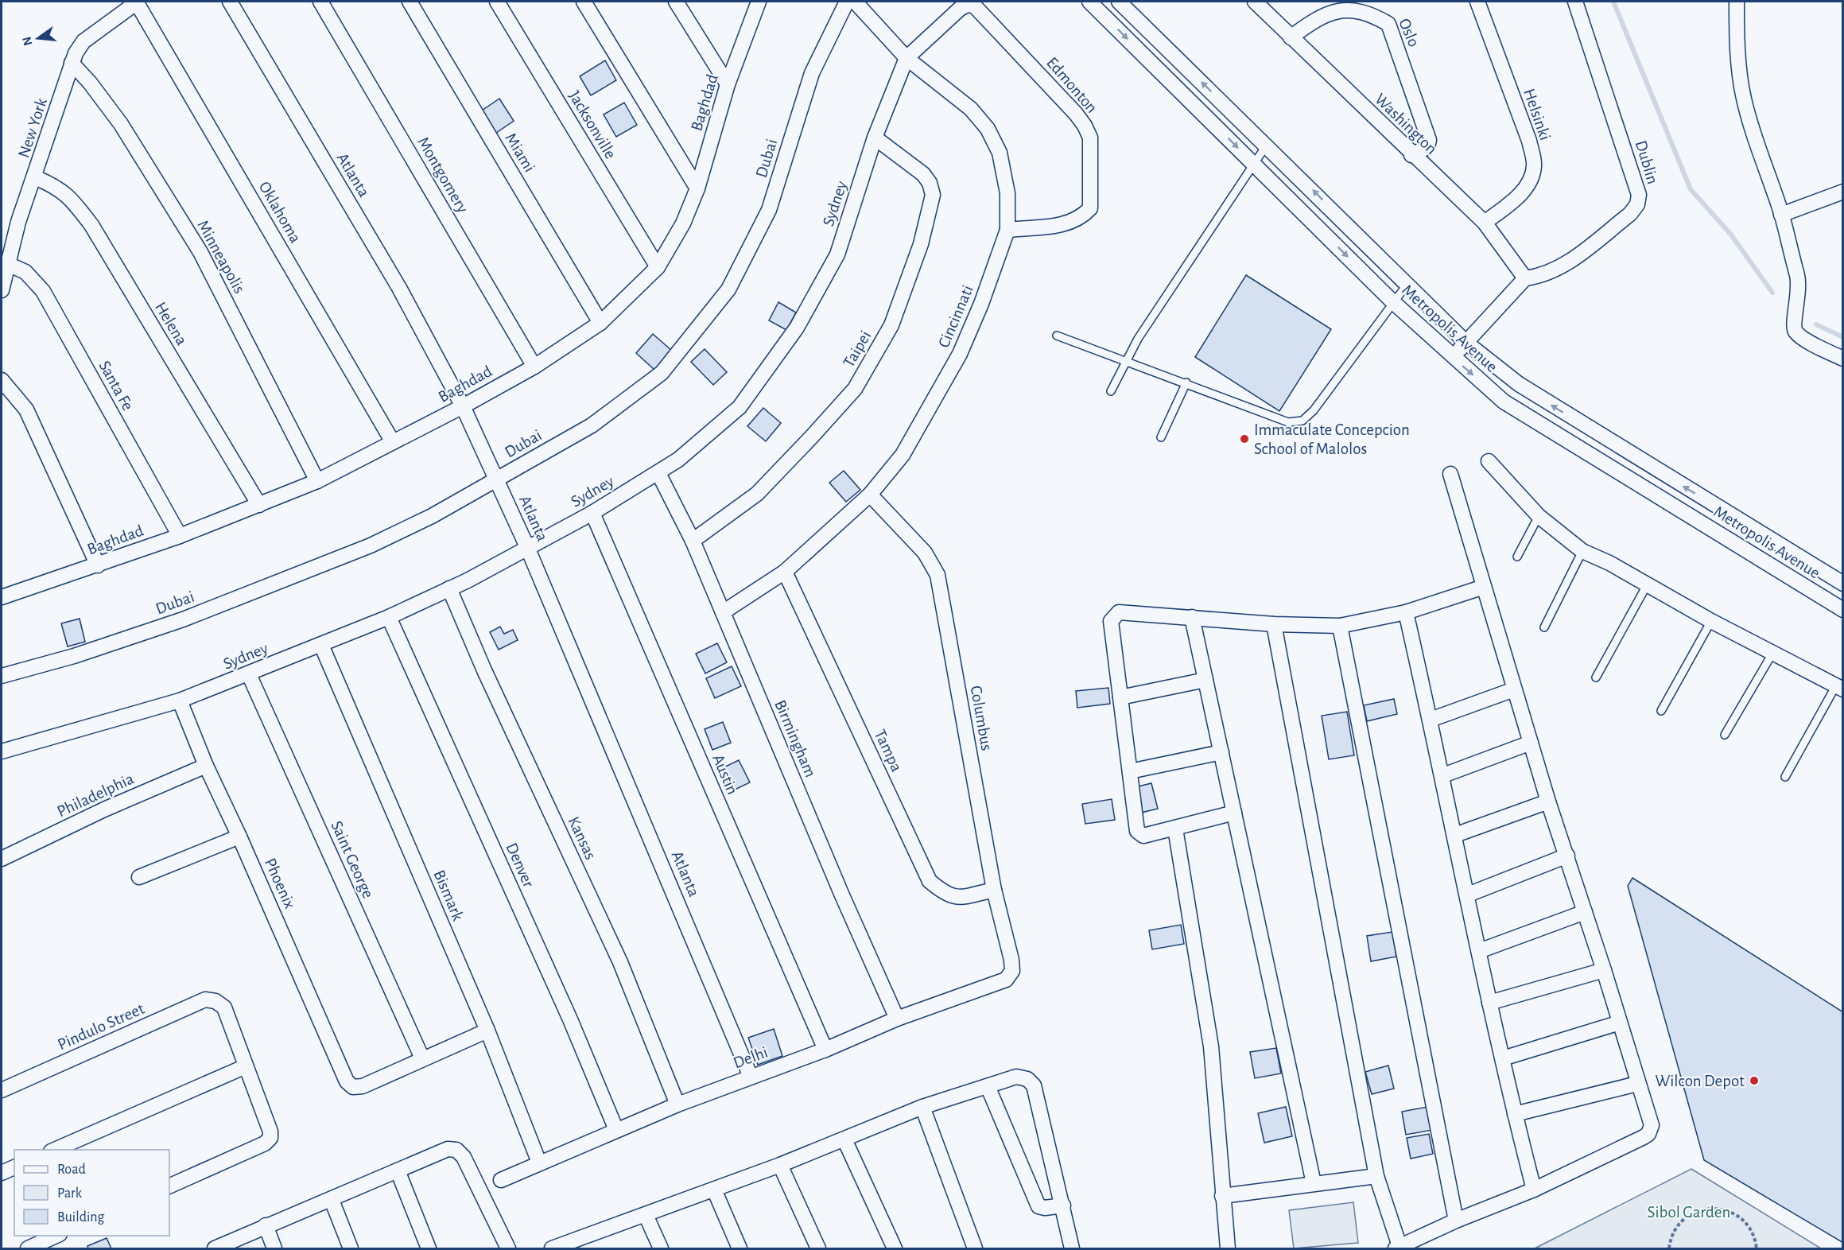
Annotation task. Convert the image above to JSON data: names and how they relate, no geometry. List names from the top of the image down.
{
  "streets": {
    "street": [
      "Oslo",
      "Edmonton",
      "Baghdad",
      "Helsinki",
      "Washington",
      "Jacksonville",
      "New York",
      "Miami",
      "Dubai",
      "Dublin",
      "Atlanta",
      "Montgomery",
      "Sydney",
      "Oklahoma",
      "Minneapolis",
      "Cincinnati",
      "Helena",
      "Metropolis Avenue",
      "Taipei",
      "Santa Fe",
      "Columbus",
      "Birmingham",
      "Tampa",
      "Austin",
      "Philadelphia",
      "Kansas",
      "Saint George",
      "Denver",
      "Phoenix",
      "Bismark",
      "Pindulo Street",
      "Delhi"
    ]
  },
  "crossings": [
    ["Oslo", "Washington"],
    ["Edmonton", "Sydney"],
    ["Edmonton", "Cincinnati"],
    ["Baghdad", "Jacksonville"],
    ["Baghdad", "Miami"],
    ["Baghdad", "Atlanta"],
    ["Baghdad", "Montgomery"],
    ["Baghdad", "Oklahoma"],
    ["Baghdad", "Minneapolis"],
    ["Baghdad", "Helena"],
    ["Baghdad", "Santa Fe"],
    ["Helsinki", "Washington"],
    ["Washington", "Dublin"],
    ["New York", "Oklahoma"],
    ["New York", "Minneapolis"],
    ["New York", "Helena"],
    ["New York", "Santa Fe"],
    ["Dubai", "Atlanta"],
    ["Atlanta", "Sydney"],
    ["Atlanta", "Delhi"],
    ["Sydney", "Cincinnati"],
    ["Sydney", "Taipei"],
    ["Sydney", "Birmingham"],
    ["Sydney", "Austin"],
    ["Sydney", "Kansas"],
    ["Sydney", "Saint George"],
    ["Sydney", "Denver"],
    ["Sydney", "Phoenix"],
    ["Sydney", "Bismark"],
    ["Cincinnati", "Columbus"],
    ["Cincinnati", "Birmingham"],
    ["Cincinnati", "Tampa"],
    ["Taipei", "Birmingham"],
    ["Columbus", "Tampa"],
    ["Columbus", "Delhi"],
    ["Birmingham", "Delhi"],
    ["Austin", "Delhi"],
    ["Philadelphia", "Phoenix"],
    ["Kansas", "Delhi"],
    ["Saint George", "Phoenix"],
    ["Denver", "Delhi"],
    ["Bismark", "Delhi"]
  ],
  "parks": ["Sibol Garden"],
  "places": ["Immaculate Concepcion School of Malolos", "Wilcon Depot"],
  "legend": ["Road", "Park", "Building"],
  "north": "left"
}
